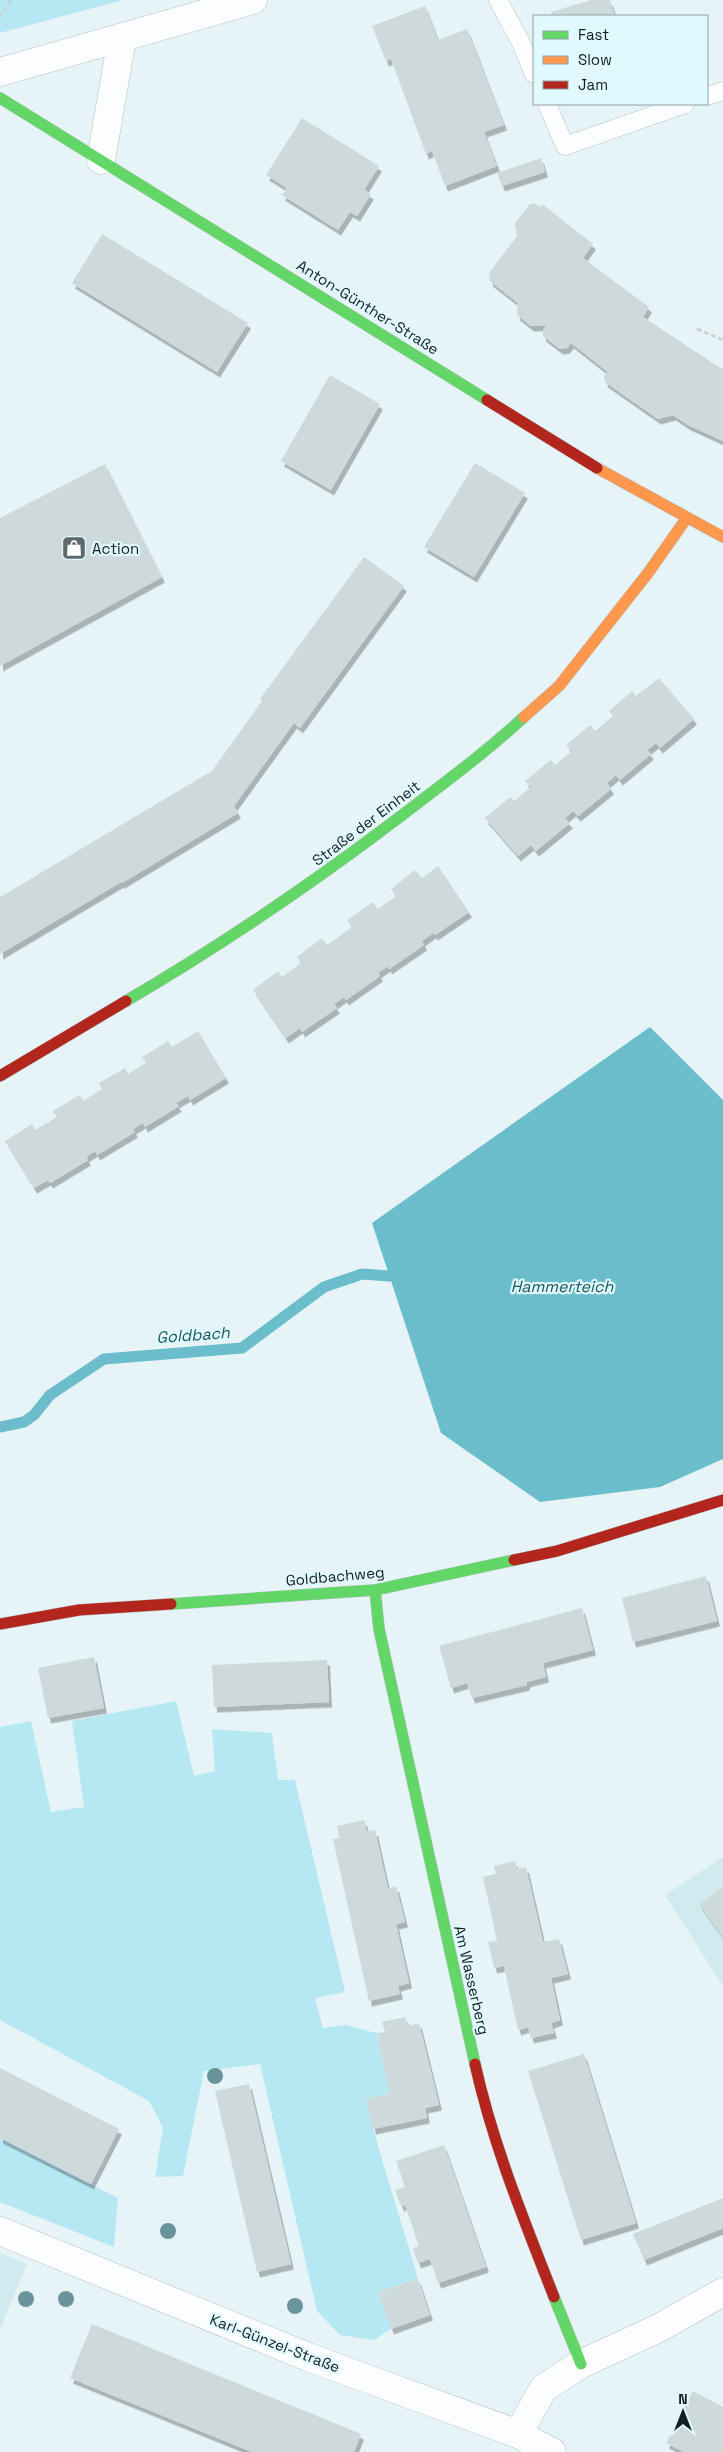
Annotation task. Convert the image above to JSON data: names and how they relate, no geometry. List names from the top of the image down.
{
  "streets": {
    "street": [
      "Anton-Günther-Straße",
      "Straße der Einheit",
      "Goldbachweg",
      "Am Wasserberg",
      "Karl-Günzel-Straße"
    ]
  },
  "crossings": [
    ["Anton-Günther-Straße", "Straße der Einheit"],
    ["Goldbachweg", "Am Wasserberg"]
  ],
  "water": ["Hammerteich", "Goldbach"],
  "places": {
    "shop": ["Action"]
  },
  "legend": ["Fast", "Slow", "Jam"],
  "north": "top"
}
